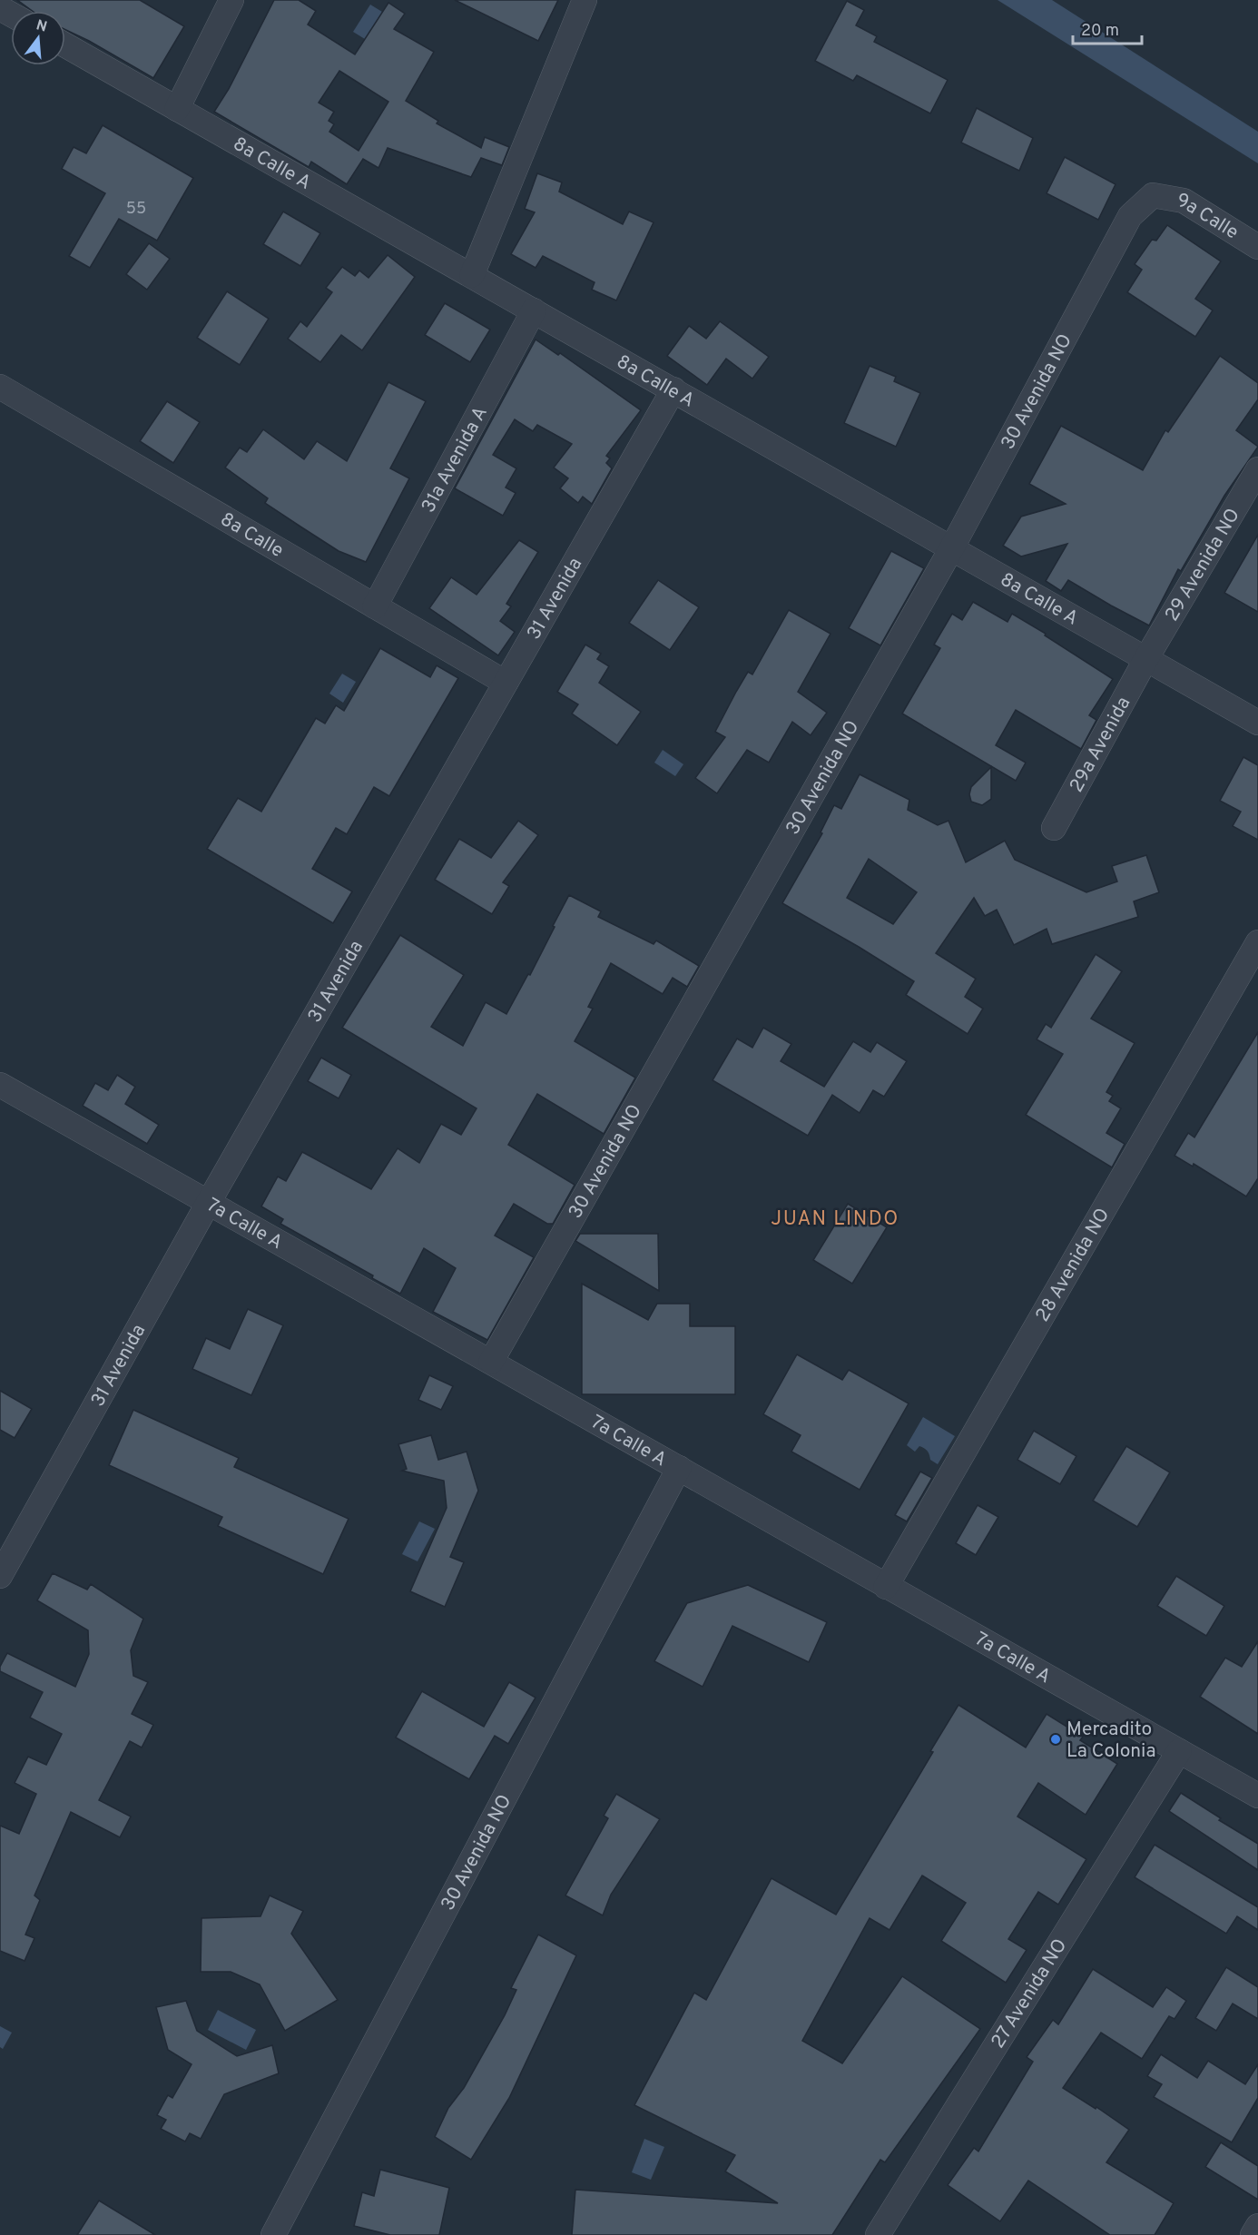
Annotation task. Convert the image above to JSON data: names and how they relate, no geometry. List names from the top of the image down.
{
  "streets": {
    "street": [
      "8a Calle A",
      "9a Calle",
      "30 Avenida NO",
      "31a Avenida A",
      "8a Calle",
      "29 Avenida NO",
      "31 Avenida",
      "29a Avenida",
      "7a Calle A",
      "28 Avenida NO",
      "27 Avenida NO"
    ]
  },
  "crossings": [
    ["8a Calle A", "30 Avenida NO"],
    ["8a Calle A", "31a Avenida A"],
    ["8a Calle A", "29 Avenida NO"],
    ["8a Calle A", "31 Avenida"],
    ["8a Calle A", "29a Avenida"],
    ["9a Calle", "30 Avenida NO"],
    ["30 Avenida NO", "7a Calle A"],
    ["31a Avenida A", "8a Calle"],
    ["8a Calle", "31 Avenida"],
    ["29 Avenida NO", "29a Avenida"],
    ["31 Avenida", "7a Calle A"],
    ["7a Calle A", "28 Avenida NO"],
    ["7a Calle A", "27 Avenida NO"]
  ],
  "districts": ["JUAN LINDO"],
  "places": ["Mercadito La Colonia"],
  "house_numbers": ["55"],
  "scale_bar": "20 m",
  "north": "top"
}
